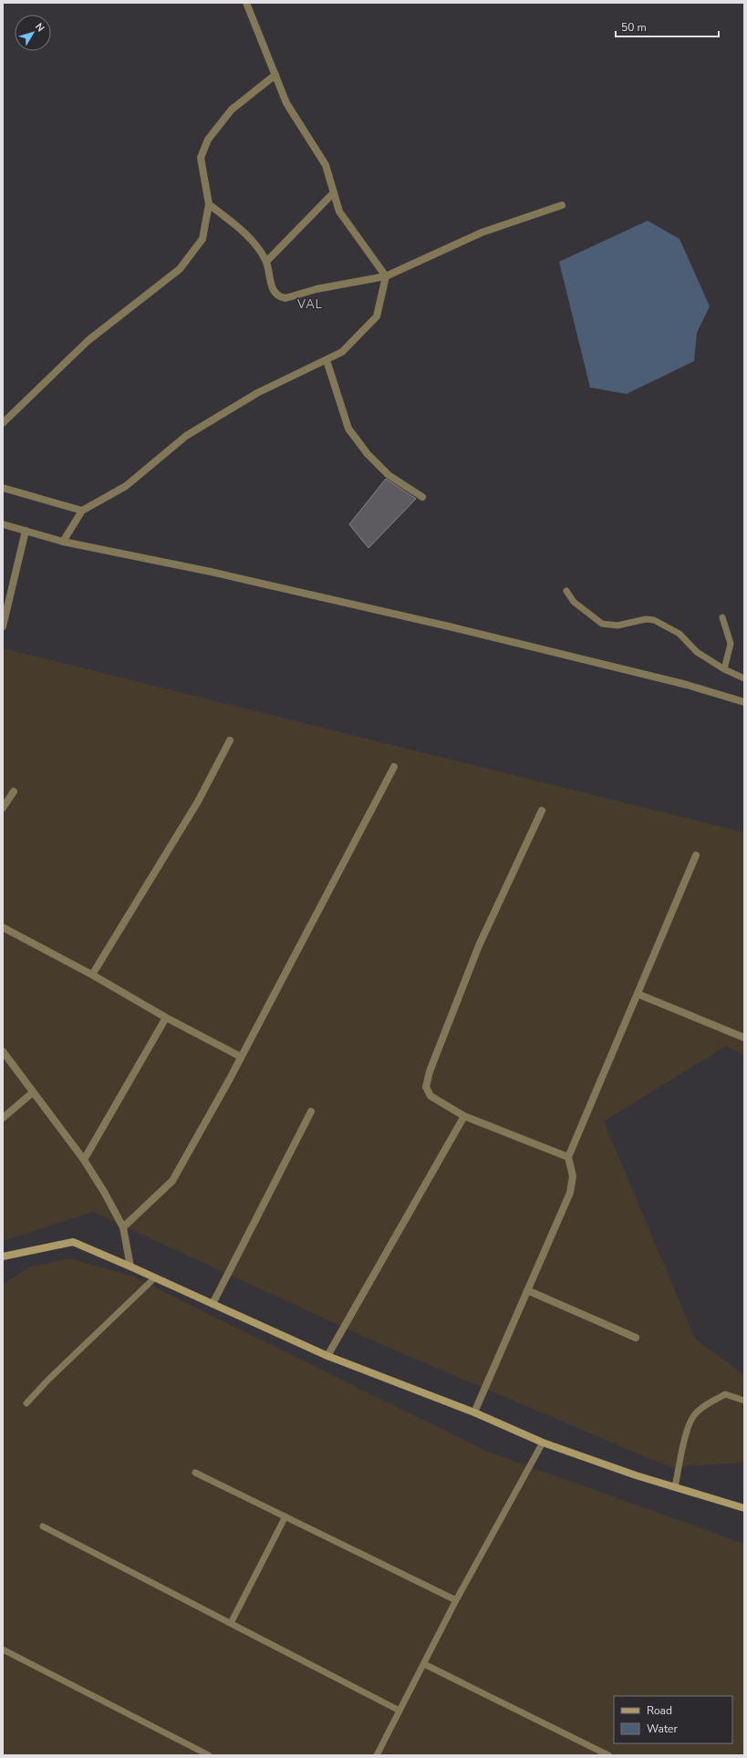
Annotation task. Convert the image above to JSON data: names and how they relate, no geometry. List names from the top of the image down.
{
  "districts": ["VAL"],
  "legend": ["Road", "Water"],
  "scale_bar": "50 m",
  "north": "top right"
}
